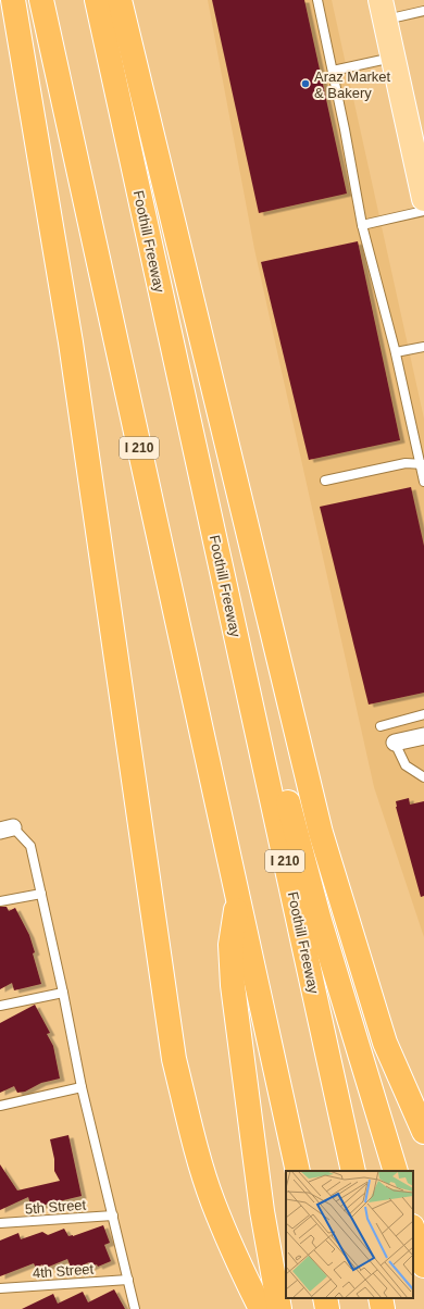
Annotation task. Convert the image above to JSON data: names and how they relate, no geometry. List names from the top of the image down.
{
  "streets": {
    "highway": ["Foothill Freeway", "I 210"],
    "lane": ["5th Street", "4th Street"]
  },
  "places": ["Araz Market & Bakery"]
}
